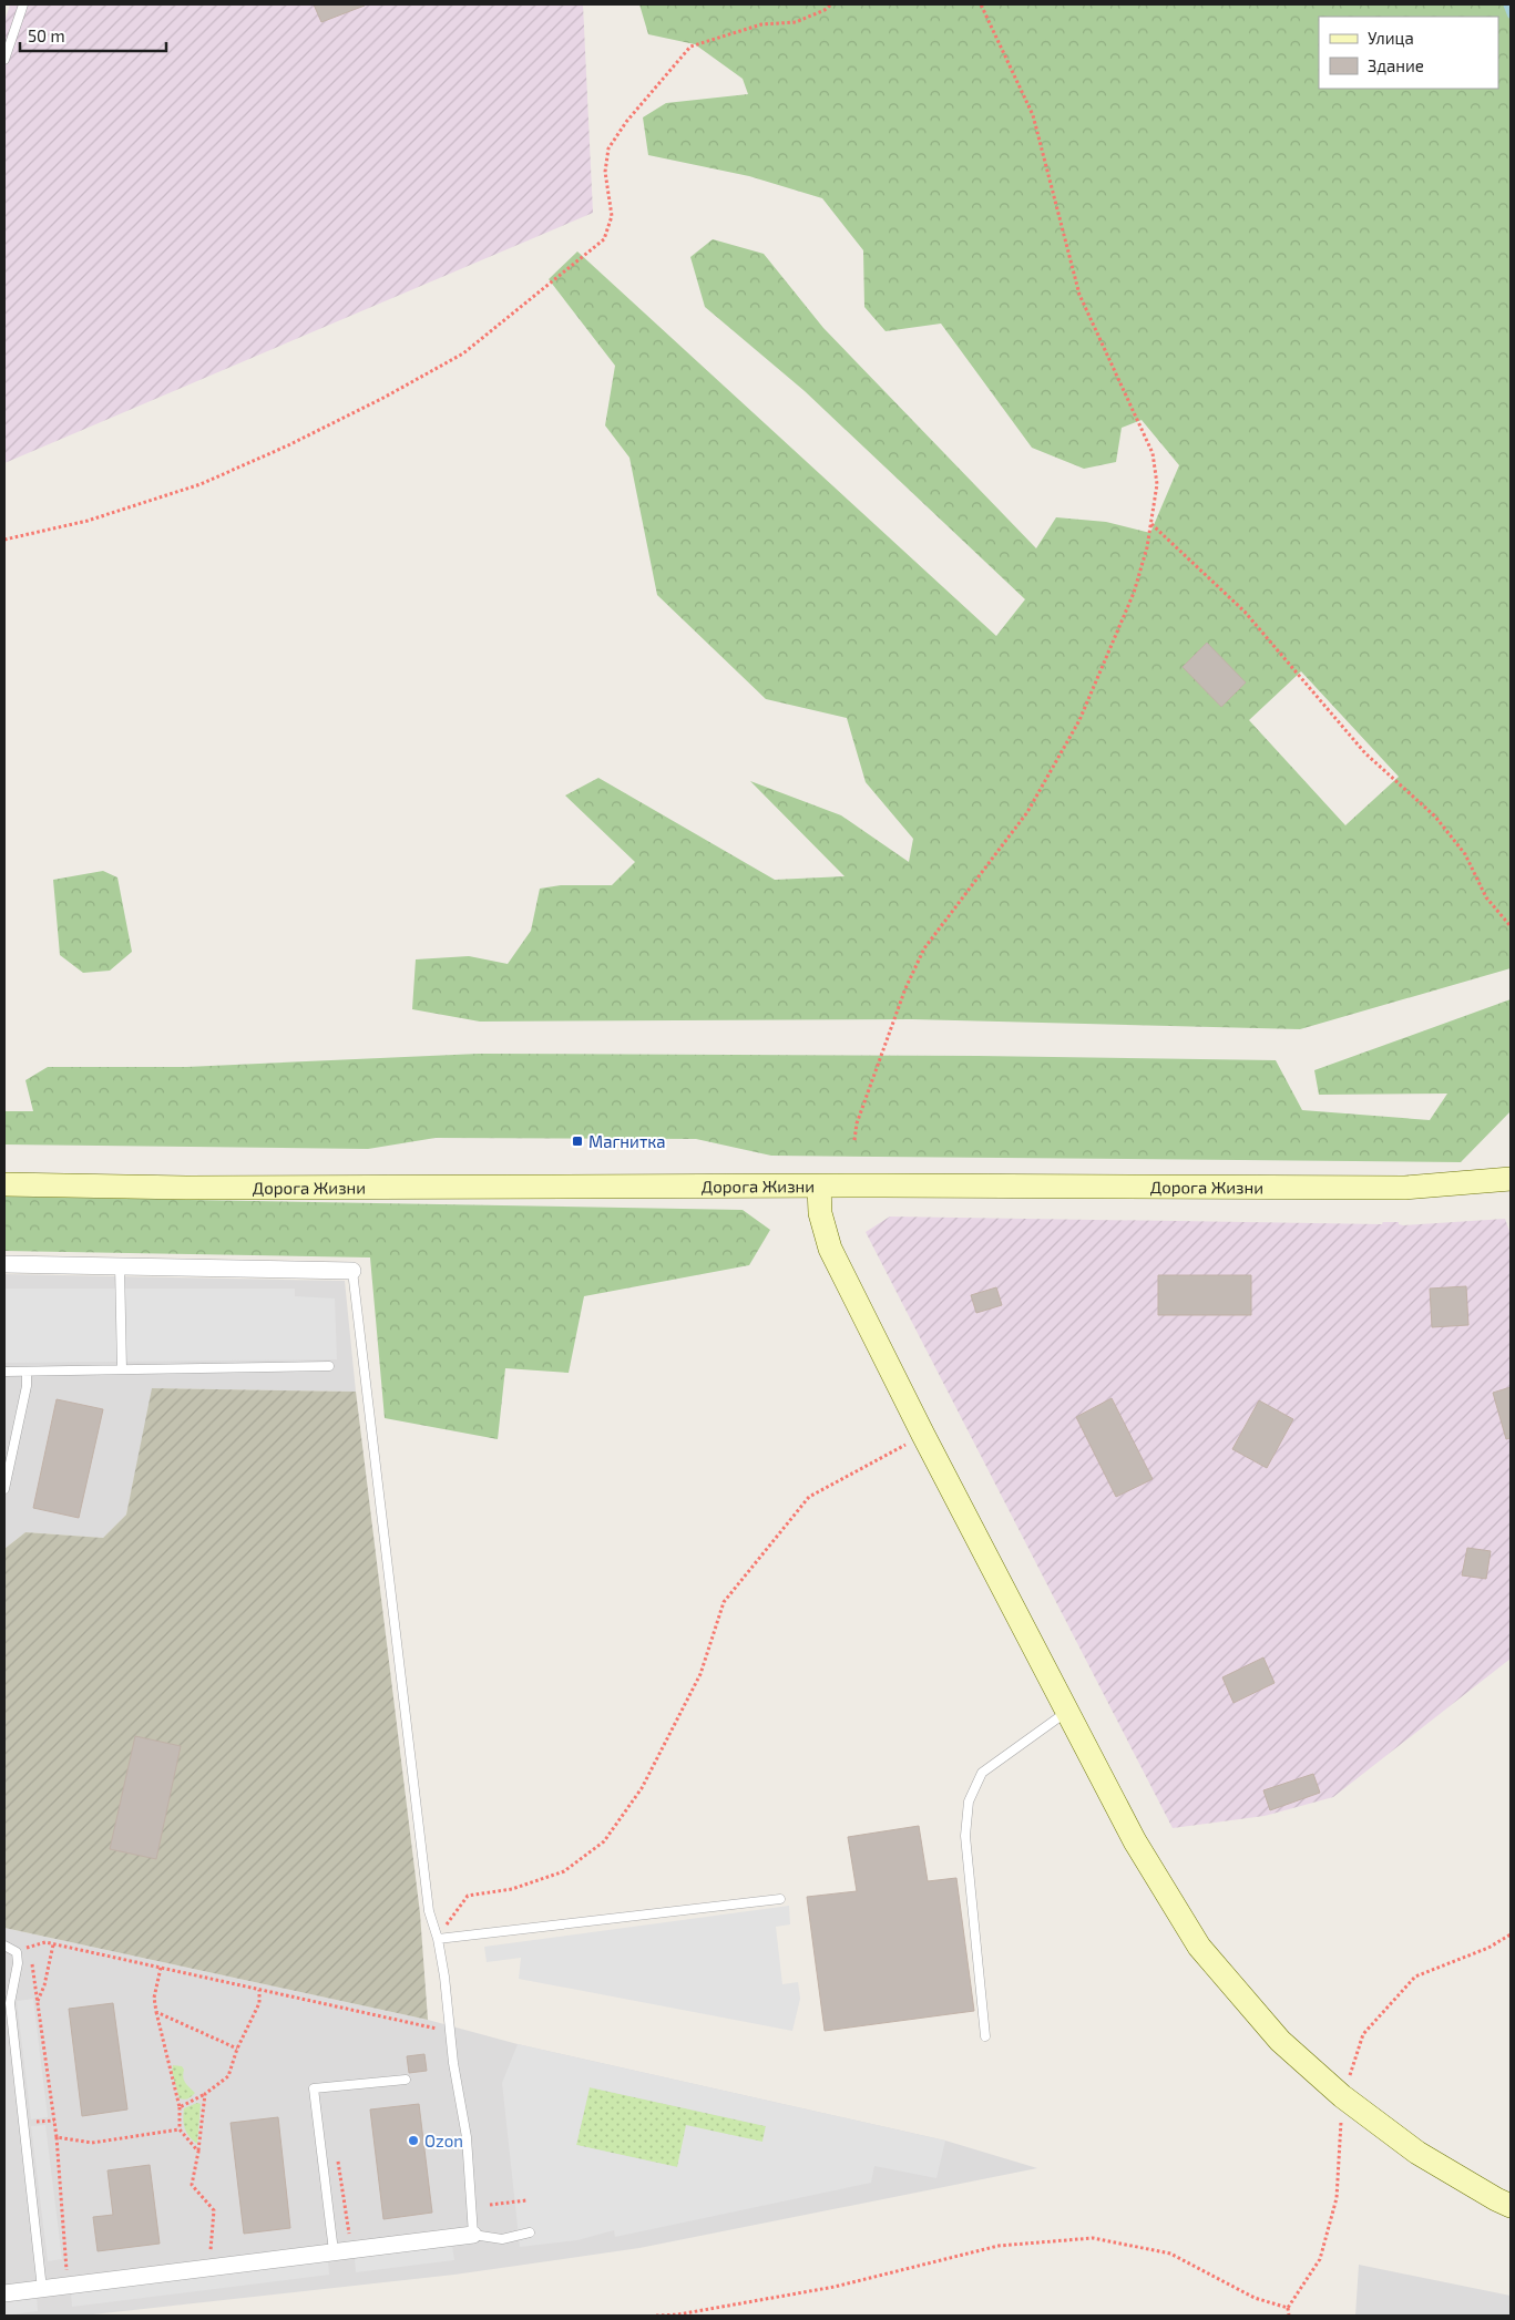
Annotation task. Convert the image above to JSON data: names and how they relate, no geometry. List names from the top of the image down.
{
  "streets": {
    "main road": ["Дорога Жизни"]
  },
  "places": {
    "transit": ["Магнитка"],
    "other": ["Ozon"]
  },
  "legend": ["Улица", "Здание"],
  "scale_bar": "50 m"
}
